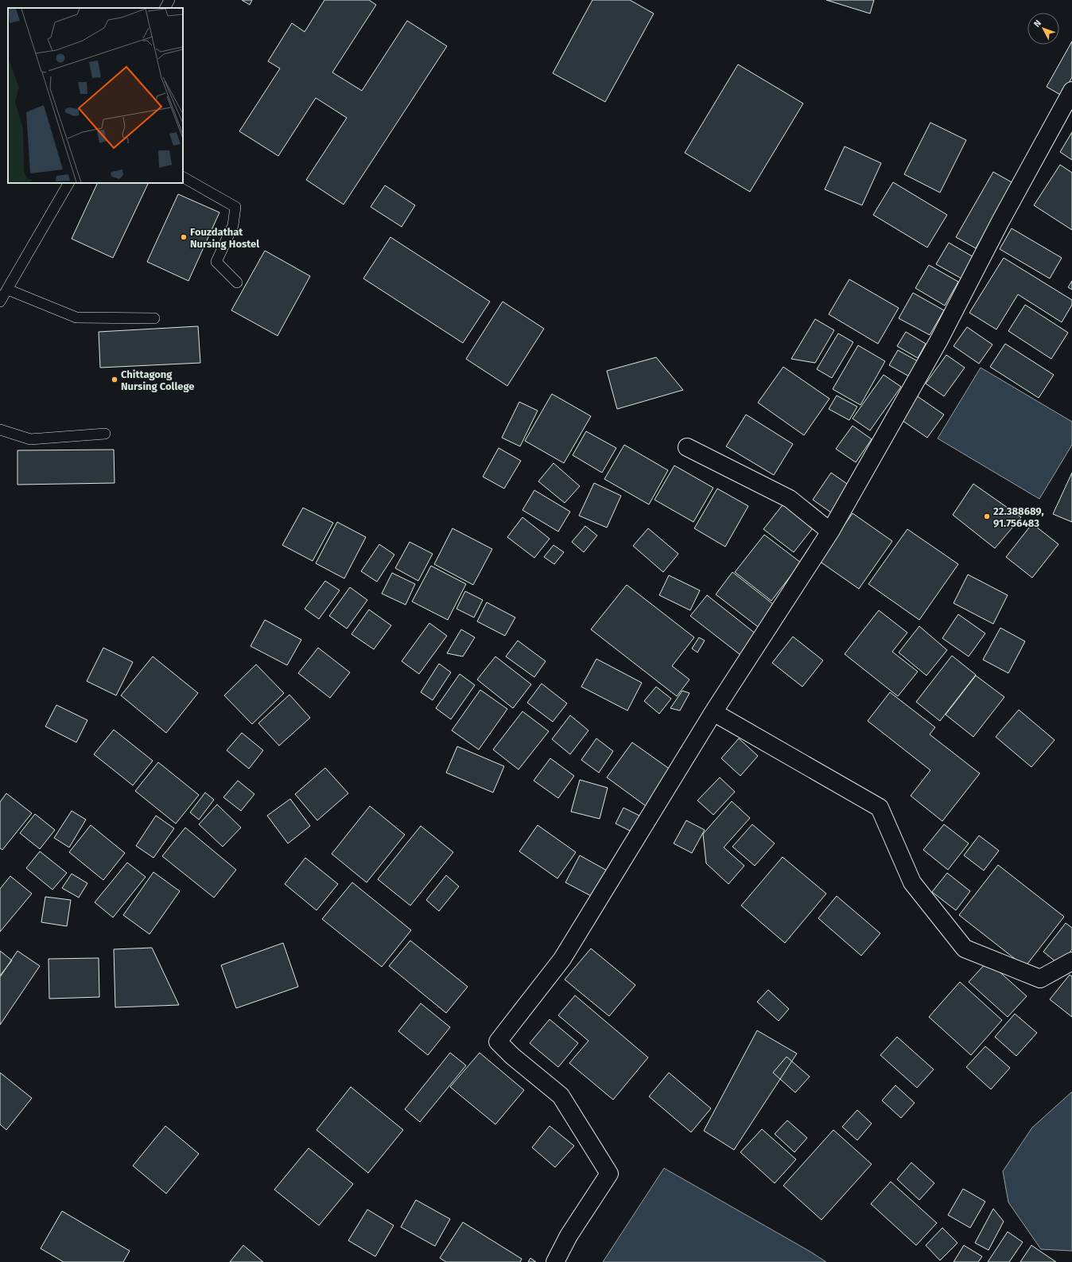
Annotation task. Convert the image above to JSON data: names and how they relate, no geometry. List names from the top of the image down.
{
  "places": ["Fouzdathat Nursing Hostel", "Chittagong Nursing College", "22.388689, 91.756483"],
  "north": "top left"
}
